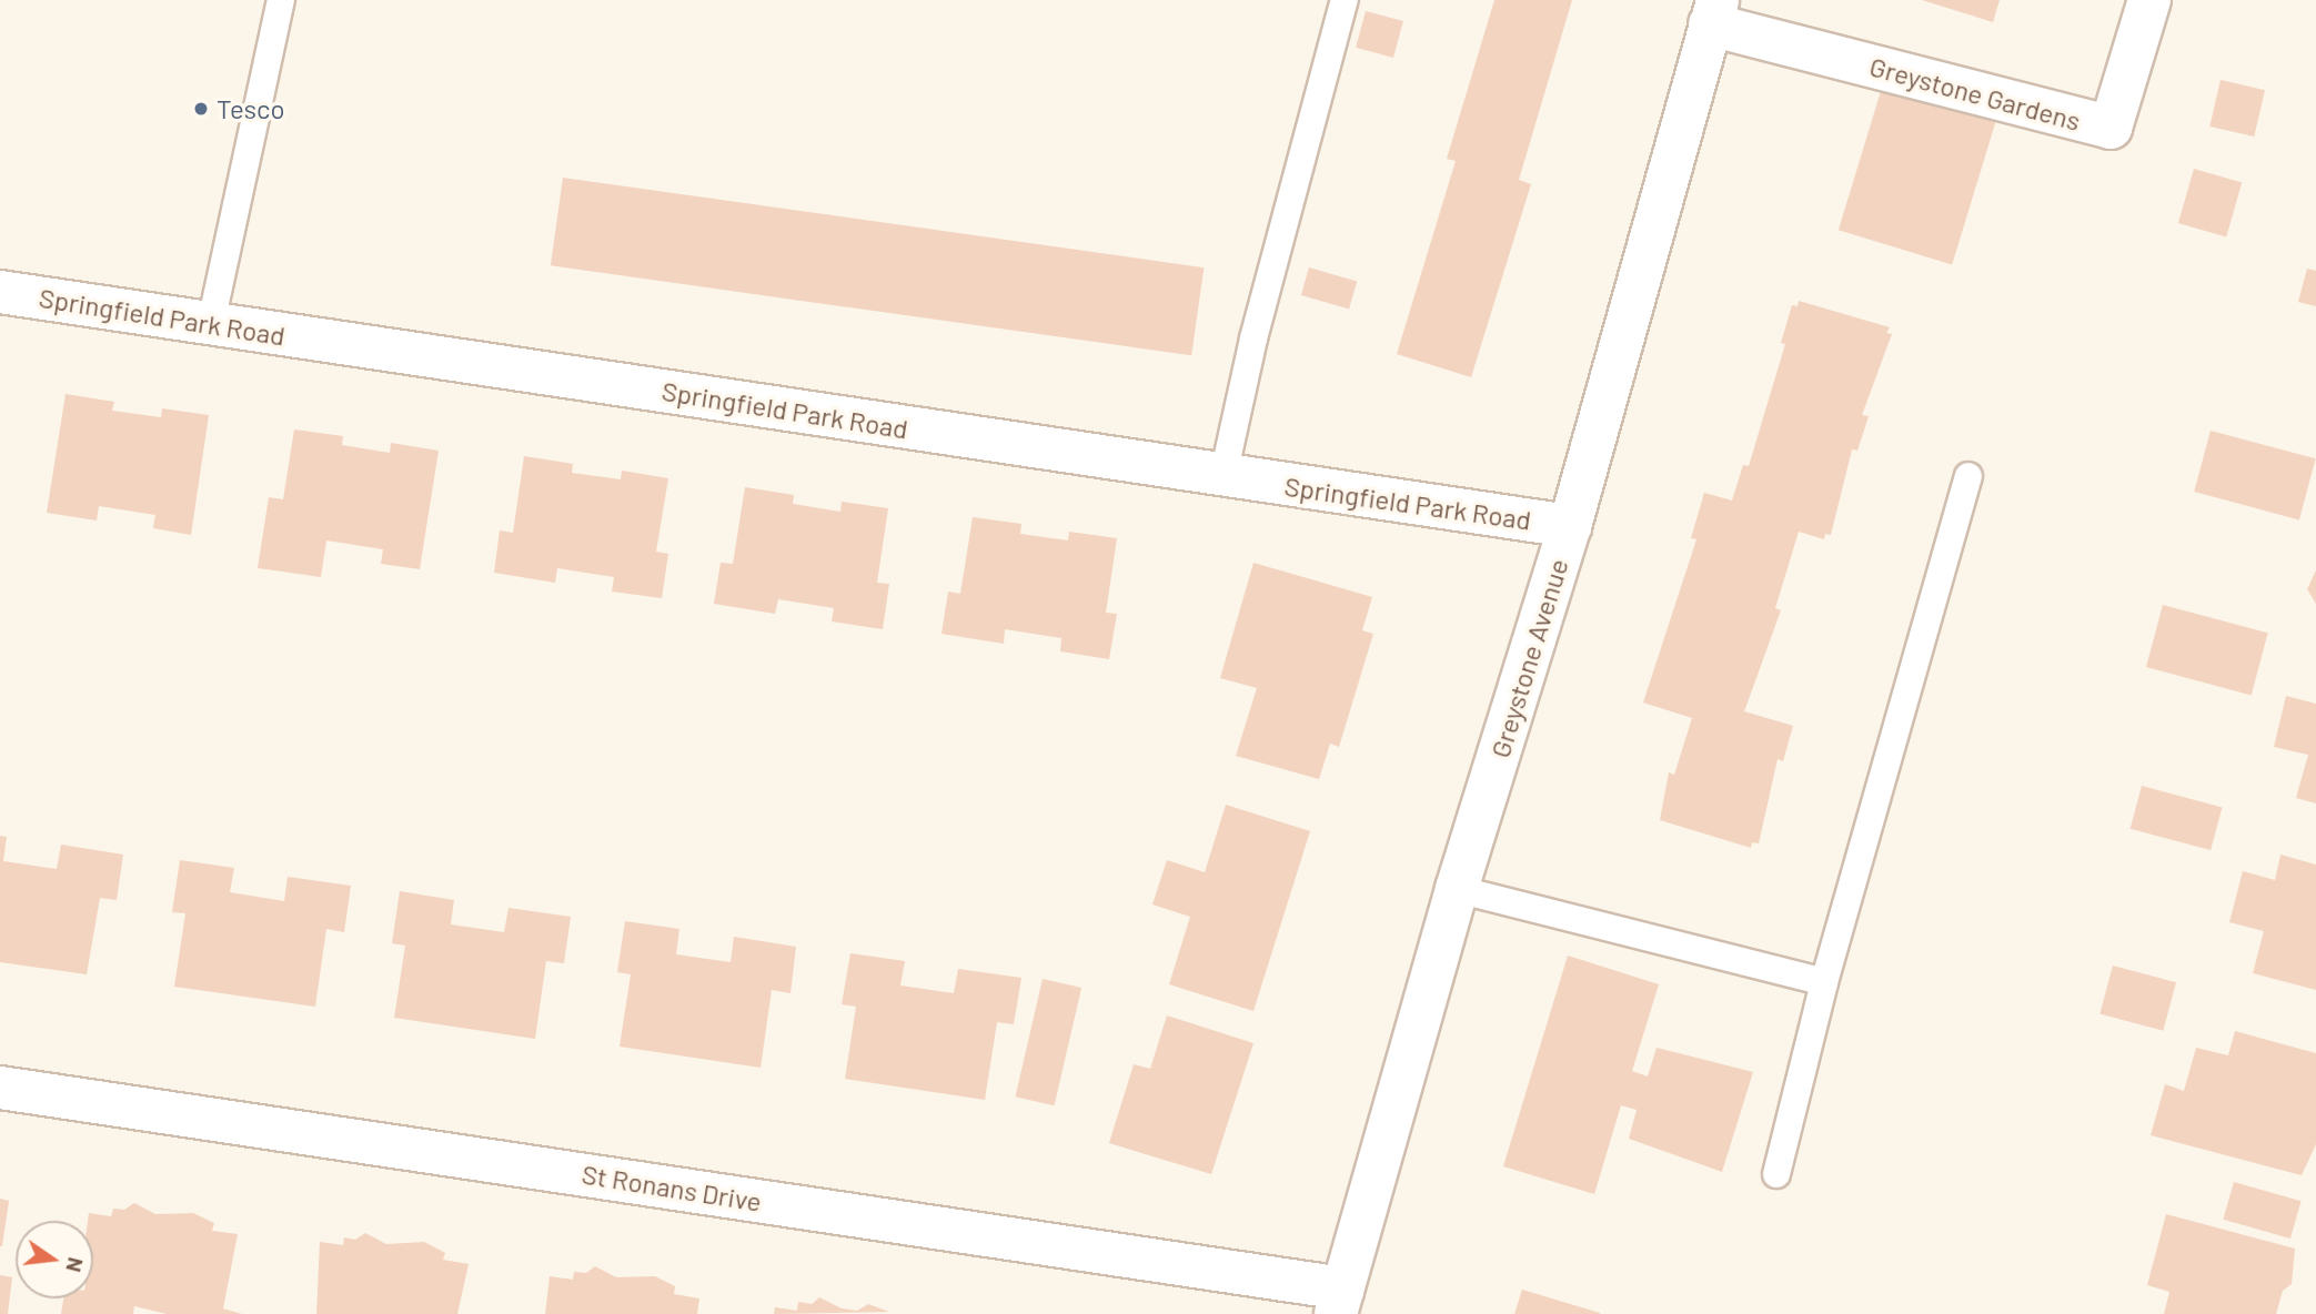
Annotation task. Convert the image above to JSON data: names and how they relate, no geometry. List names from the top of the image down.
{
  "streets": {
    "street": [
      "Greystone Gardens",
      "Springfield Park Road",
      "Greystone Avenue",
      "St Ronans Drive"
    ]
  },
  "crossings": [
    ["Greystone Gardens", "Greystone Avenue"],
    ["Springfield Park Road", "Greystone Avenue"],
    ["Greystone Avenue", "St Ronans Drive"]
  ],
  "places": ["Tesco"],
  "north": "right"
}
